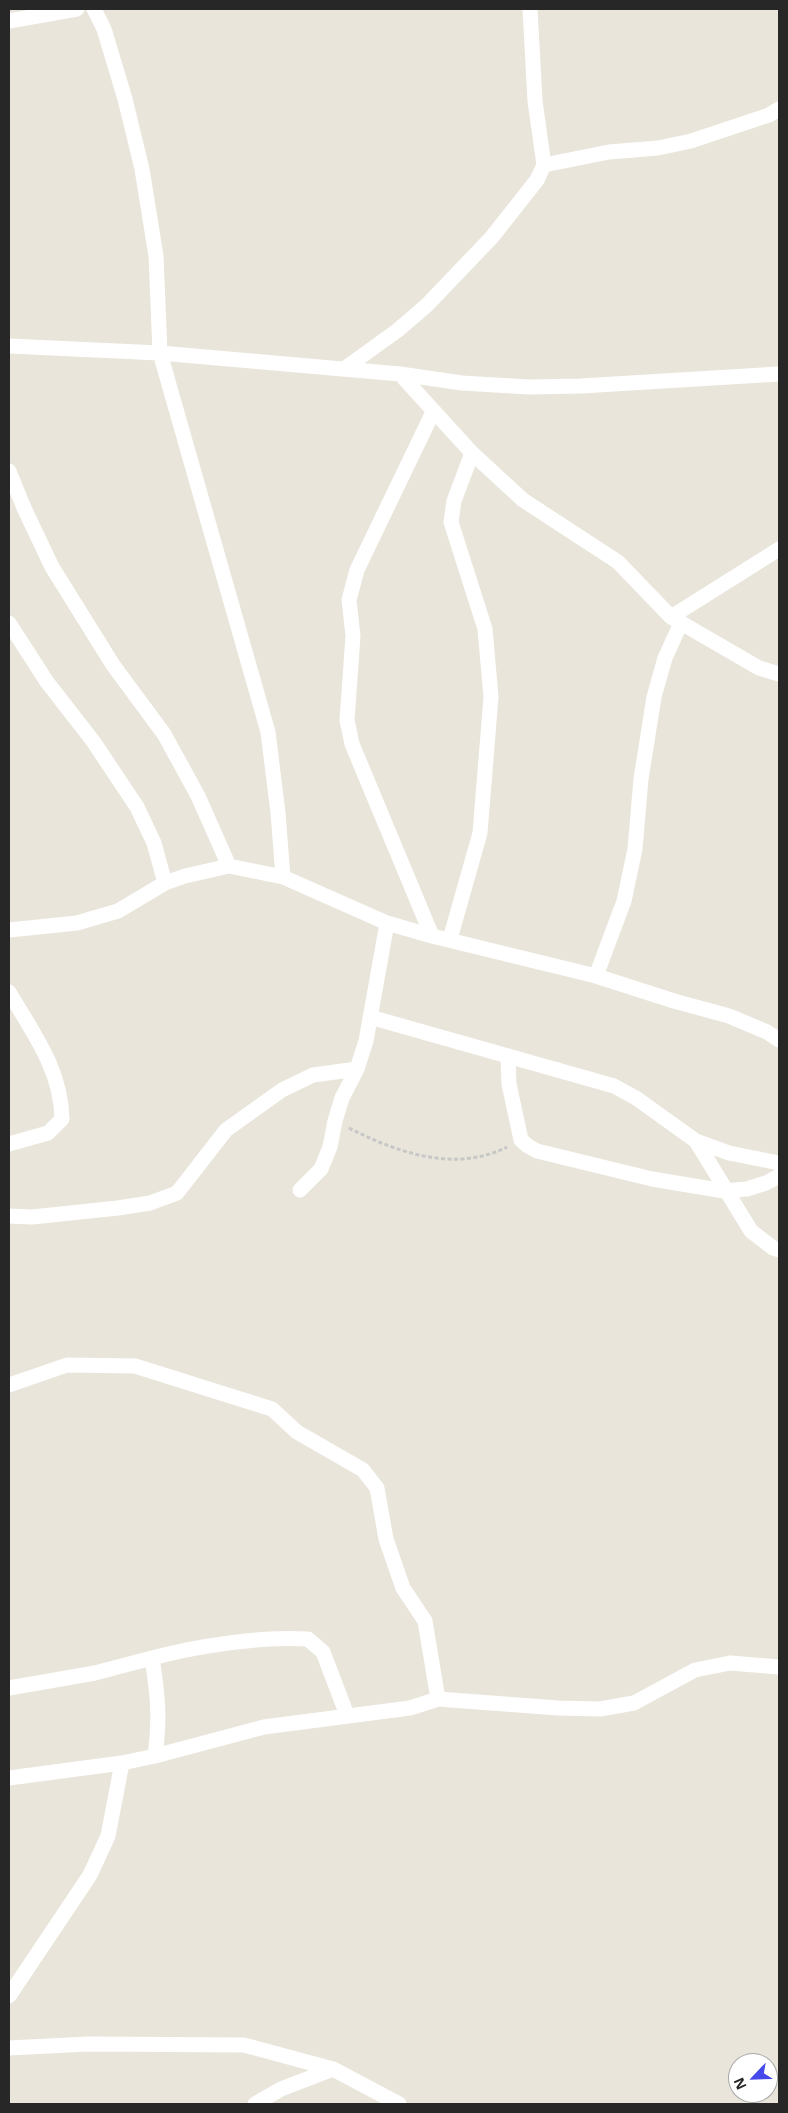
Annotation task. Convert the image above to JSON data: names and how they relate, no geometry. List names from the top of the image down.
{
  "north": "bottom left"
}
